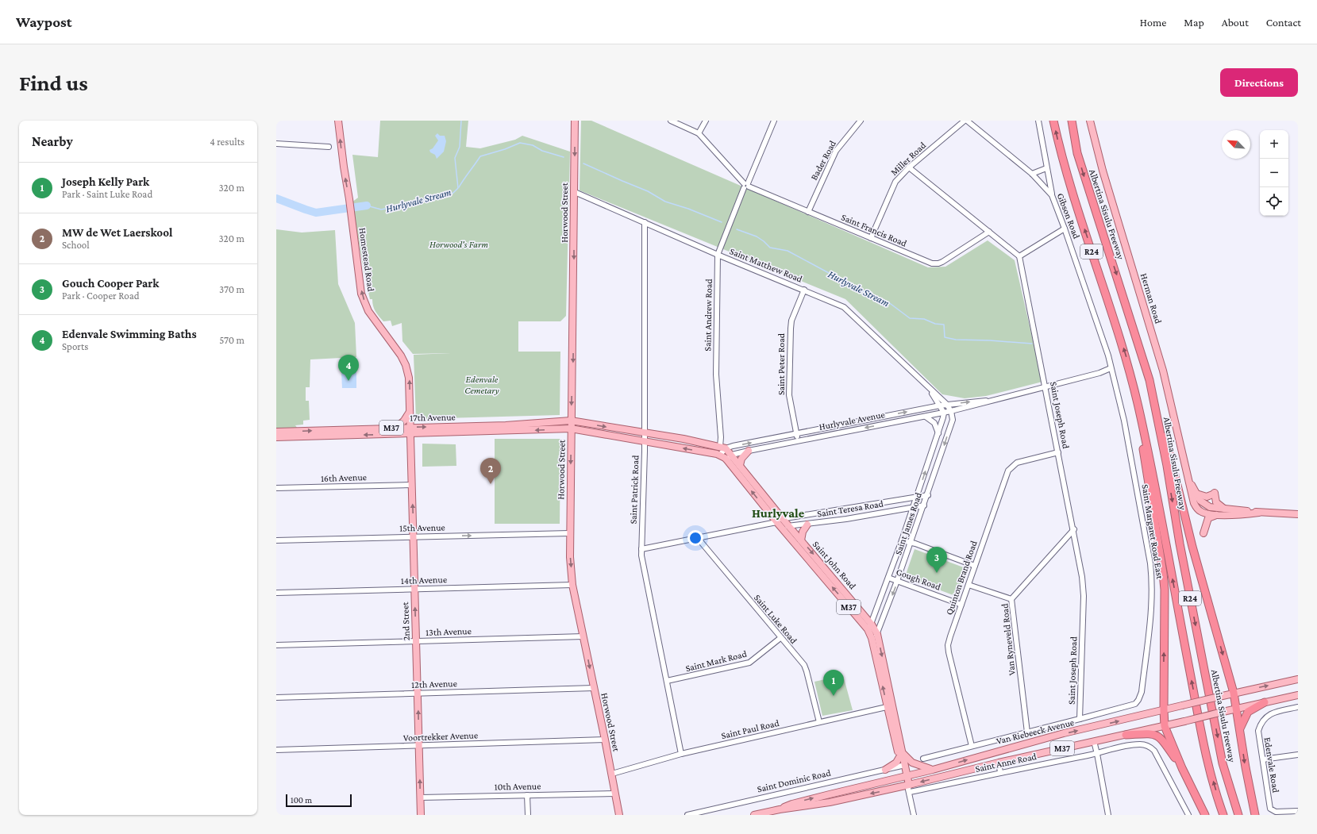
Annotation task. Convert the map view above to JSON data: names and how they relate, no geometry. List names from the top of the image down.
{
  "streets": {
    "highway": ["Albertina Sisulu Freeway", "R24"],
    "main road": [
      "Horwood Street",
      "Homestead Road",
      "Herman Road",
      "17th Avenue",
      "Hurlyvale Avenue",
      "M37",
      "Saint John Road",
      "2nd Street",
      "Van Riebeeck Avenue"
    ],
    "street": [
      "Miller Road",
      "Bader Road",
      "Gibson Road",
      "Saint Francis Road",
      "Saint Matthew Road",
      "Saint Andrew Road",
      "Saint Peter Road",
      "Saint Joseph Road",
      "16th Avenue",
      "Saint Patrick Road",
      "Saint Teresa Road",
      "Saint James Road",
      "15th Avenue",
      "Saint Margaret Road East",
      "Quinton Brand Road",
      "Gough Road",
      "14th Avenue",
      "Saint Luke Road",
      "13th Avenue",
      "Van Ryneveld Road",
      "Saint Mark Road",
      "12th Avenue",
      "Saint Paul Road",
      "Voortrekker Avenue",
      "Saint Anne Road",
      "Edenvale Road",
      "Saint Dominic Road",
      "10th Avenue"
    ]
  },
  "crossings": [
    ["Miller Road", "Gibson Road"],
    ["Miller Road", "Saint Francis Road"],
    ["Bader Road", "Saint Francis Road"],
    ["Horwood Street", "Saint Matthew Road"],
    ["Horwood Street", "17th Avenue"],
    ["Horwood Street", "Hurlyvale Avenue"],
    ["Horwood Street", "M37"],
    ["Horwood Street", "15th Avenue"],
    ["Horwood Street", "14th Avenue"],
    ["Horwood Street", "13th Avenue"],
    ["Horwood Street", "12th Avenue"],
    ["Horwood Street", "Saint Paul Road"],
    ["Horwood Street", "Voortrekker Avenue"],
    ["Horwood Street", "10th Avenue"],
    ["Gibson Road", "Hurlyvale Avenue"],
    ["Gibson Road", "Saint Margaret Road East"],
    ["Saint Francis Road", "Saint Andrew Road"],
    ["Homestead Road", "17th Avenue"],
    ["Homestead Road", "2nd Street"],
    ["Saint Matthew Road", "Saint Andrew Road"],
    ["Saint Matthew Road", "Saint Peter Road"],
    ["Saint Matthew Road", "Hurlyvale Avenue"],
    ["Saint Matthew Road", "Saint Patrick Road"],
    ["Saint Matthew Road", "Saint James Road"],
    ["Saint Andrew Road", "Hurlyvale Avenue"],
    ["Saint Andrew Road", "Saint John Road"],
    ["Saint Peter Road", "Hurlyvale Avenue"],
    ["Saint Joseph Road", "Hurlyvale Avenue"],
    ["Saint Joseph Road", "Saint Margaret Road East"],
    ["Saint Joseph Road", "Quinton Brand Road"],
    ["Saint Joseph Road", "Van Ryneveld Road"],
    ["17th Avenue", "Hurlyvale Avenue"],
    ["17th Avenue", "M37"],
    ["17th Avenue", "2nd Street"],
    ["Hurlyvale Avenue", "Saint Patrick Road"],
    ["Hurlyvale Avenue", "Saint James Road"],
    ["Hurlyvale Avenue", "Saint Margaret Road East"],
    ["Hurlyvale Avenue", "Saint John Road"],
    ["M37", "Saint Patrick Road"],
    ["M37", "Saint John Road"],
    ["16th Avenue", "2nd Street"],
    ["Saint Patrick Road", "Saint Teresa Road"],
    ["Saint Patrick Road", "Saint Mark Road"],
    ["Saint Patrick Road", "Saint Paul Road"],
    ["Saint Teresa Road", "Saint James Road"],
    ["Saint Teresa Road", "Saint John Road"],
    ["Saint Teresa Road", "Saint Luke Road"],
    ["Saint James Road", "Saint John Road"],
    ["Saint James Road", "Gough Road"],
    ["15th Avenue", "2nd Street"],
    ["Saint John Road", "Saint Paul Road"],
    ["Saint John Road", "Van Riebeeck Avenue"],
    ["Saint John Road", "Saint Anne Road"],
    ["Saint John Road", "Saint Dominic Road"],
    ["Quinton Brand Road", "Gough Road"],
    ["14th Avenue", "2nd Street"],
    ["Saint Luke Road", "Saint Mark Road"],
    ["Saint Luke Road", "Saint Paul Road"],
    ["2nd Street", "13th Avenue"],
    ["2nd Street", "12th Avenue"],
    ["2nd Street", "Voortrekker Avenue"],
    ["2nd Street", "10th Avenue"],
    ["Van Riebeeck Avenue", "Saint Anne Road"]
  ],
  "one_way": [
    "Horwood Street",
    "Homestead Road",
    "15th Avenue",
    "2nd Street"
  ],
  "districts": ["Hurlyvale"],
  "water": ["Hurlyvale Stream"],
  "parks": ["Horwood's Farm", "Edenvale Cemetary"],
  "scale_bar": "100 m",
  "north": "top left",
  "page": {
    "header": "Waypost",
    "nav": [
      "Home",
      "Map",
      "About",
      "Contact"
    ],
    "buttons": "Directions",
    "title": "Find us",
    "heading": ["Nearby", "4 results"],
    "map_buttons": ["+", "−"],
    "list": [
      {
        "mark": "1",
        "name": "Joseph Kelly Park",
        "note": "Park · Saint Luke Road",
        "value": "320 m"
      },
      {
        "mark": "2",
        "name": "MW de Wet Laerskool",
        "note": "School",
        "value": "320 m"
      },
      {
        "mark": "3",
        "name": "Gouch Cooper Park",
        "note": "Park · Cooper Road",
        "value": "370 m"
      },
      {
        "mark": "4",
        "name": "Edenvale Swimming Baths",
        "note": "Sports",
        "value": "570 m"
      }
    ],
    "pins": [
      "4",
      "2",
      "3",
      "1"
    ],
    "scale": "100 m"
  }
}
